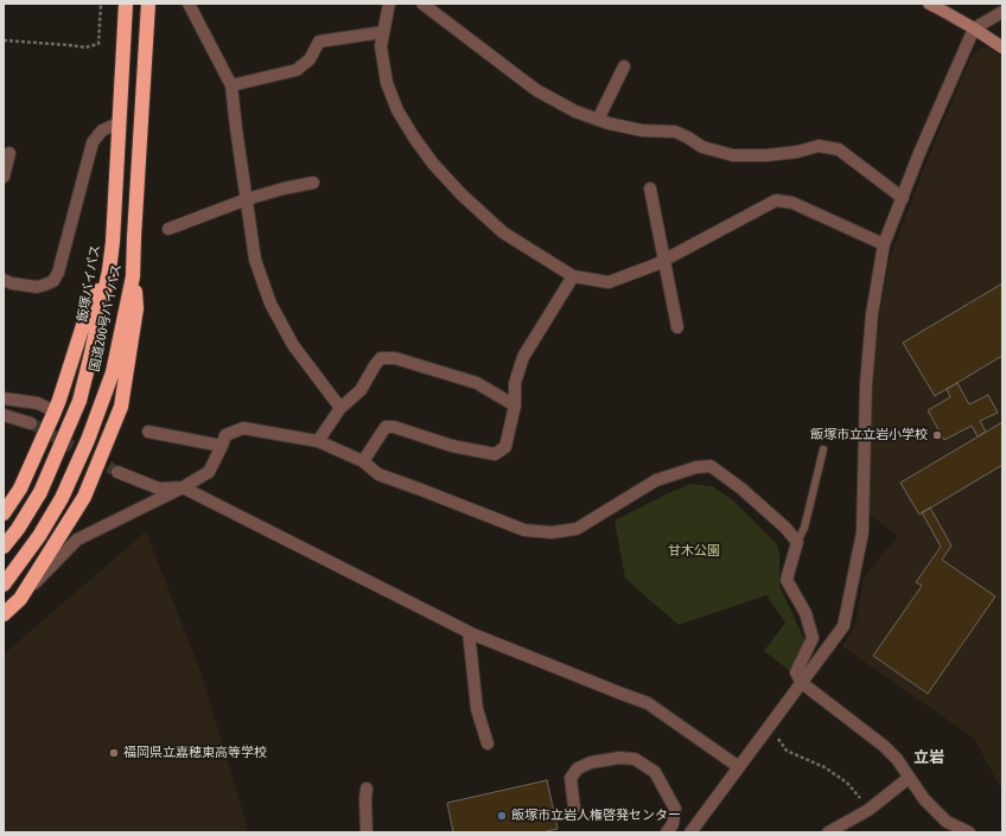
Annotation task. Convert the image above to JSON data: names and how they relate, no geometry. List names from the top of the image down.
{
  "streets": {
    "highway": ["飯塚バイパス", "国道200号バイパス"]
  },
  "districts": ["立岩"],
  "parks": ["甘木公園"],
  "places": ["飯塚市立立岩小学校", "福岡県立嘉穂東高等学校", "飯塚市立岩人権啓発センター"]
}
